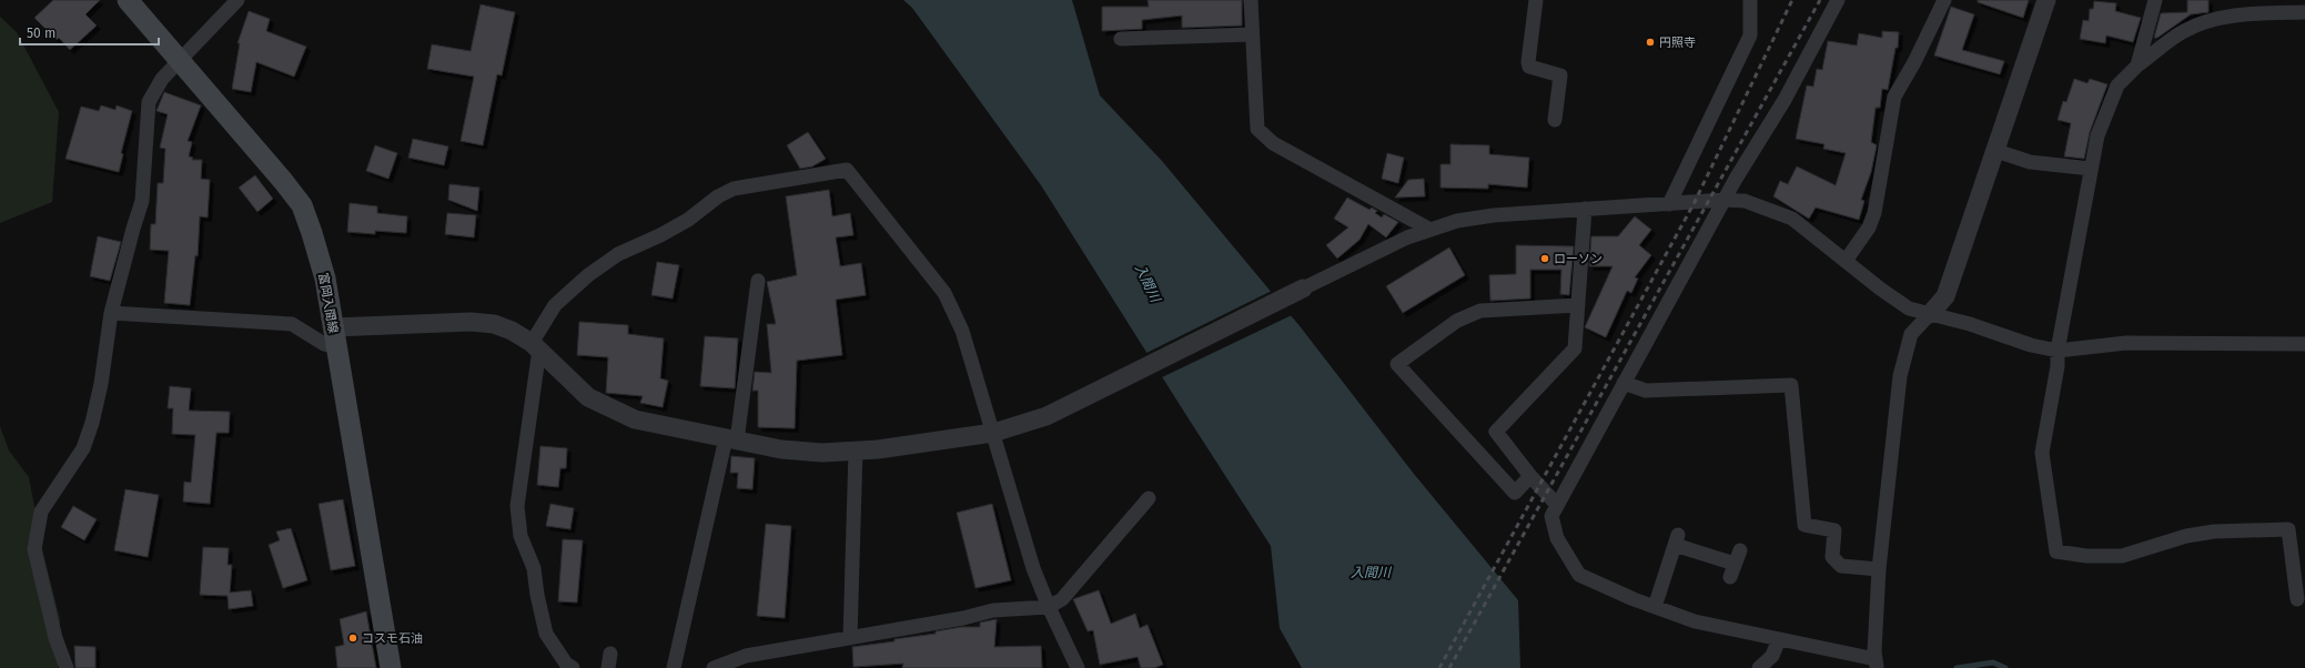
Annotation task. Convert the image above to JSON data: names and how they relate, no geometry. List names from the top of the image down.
{
  "streets": {
    "main road": ["富岡入間線"]
  },
  "water": ["入間川"],
  "places": ["円照寺", "ローソン", "コスモ石油"],
  "scale_bar": "50 m"
}
